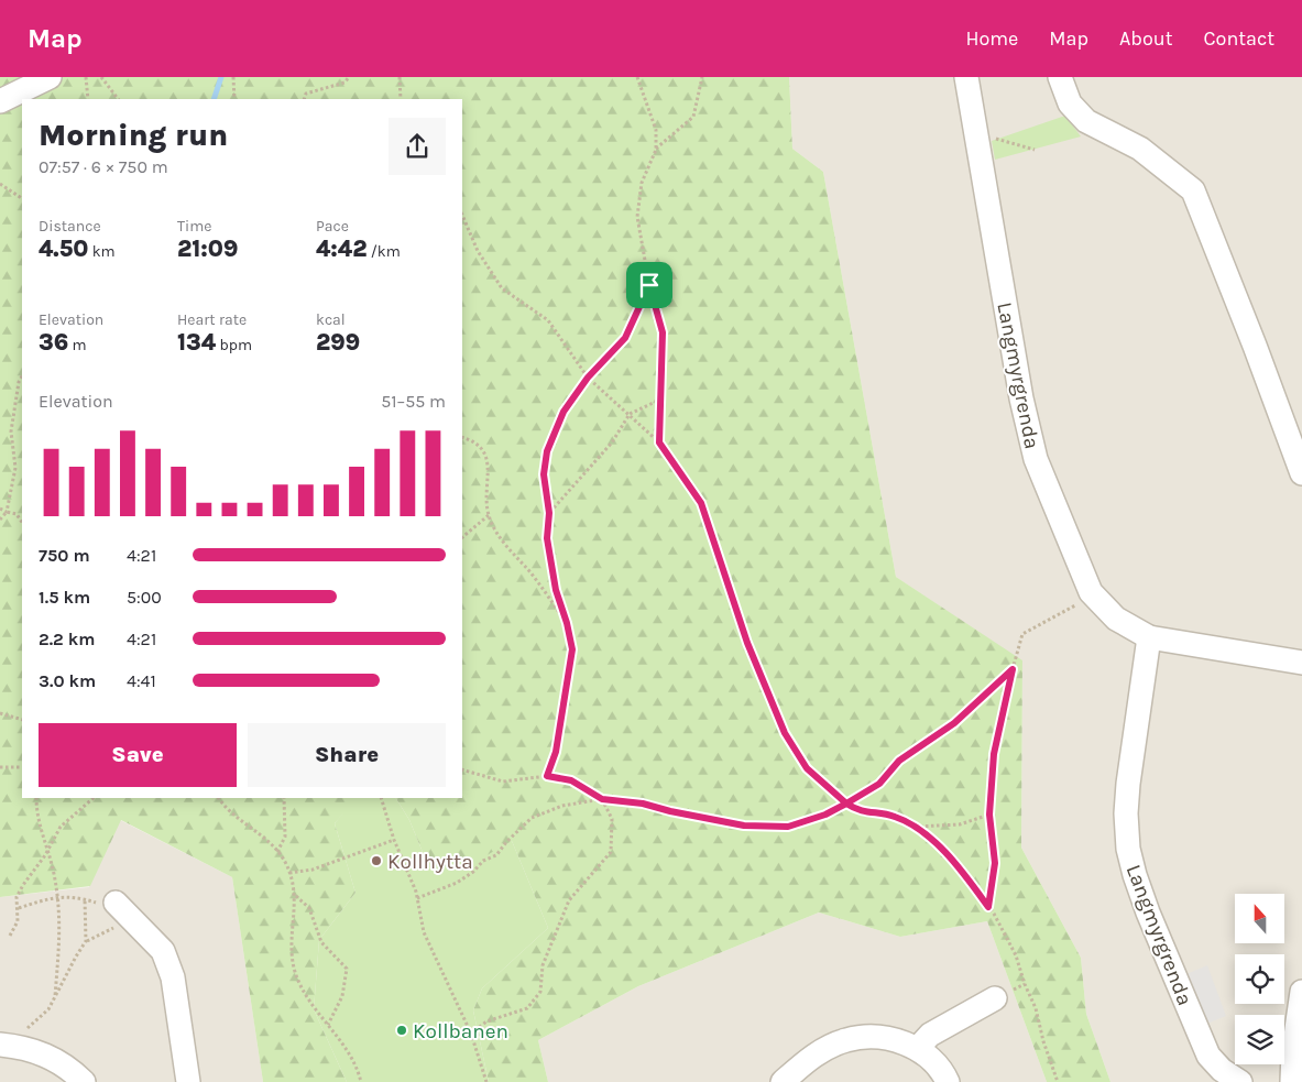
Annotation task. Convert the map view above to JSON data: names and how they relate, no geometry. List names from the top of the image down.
{
  "streets": {
    "street": ["Langmyrgrenda"]
  },
  "places": ["Kollhytta", "Kollbanen"],
  "north": "top",
  "page": {
    "header": "Map",
    "nav": [
      "Home",
      "Map",
      "About",
      "Contact"
    ],
    "heading": ["Morning run", "07:57 · 6 × 750 m"],
    "stats": [
      ["Distance", "4.50 km"],
      ["Time", "21:09"],
      ["Pace", "4:42 /km"],
      ["Elevation", "36 m"],
      ["Heart rate", "134 bpm"],
      ["kcal", "299"]
    ],
    "chart": ["Elevation", "51–55 m"],
    "list": [
      {
        "name": "750 m",
        "note": "4:21"
      },
      {
        "name": "1.5 km",
        "note": "5:00"
      },
      {
        "name": "2.2 km",
        "note": "4:21"
      },
      {
        "name": "3.0 km",
        "note": "4:41"
      }
    ],
    "buttons": ["Save", "Share"]
  }
}
